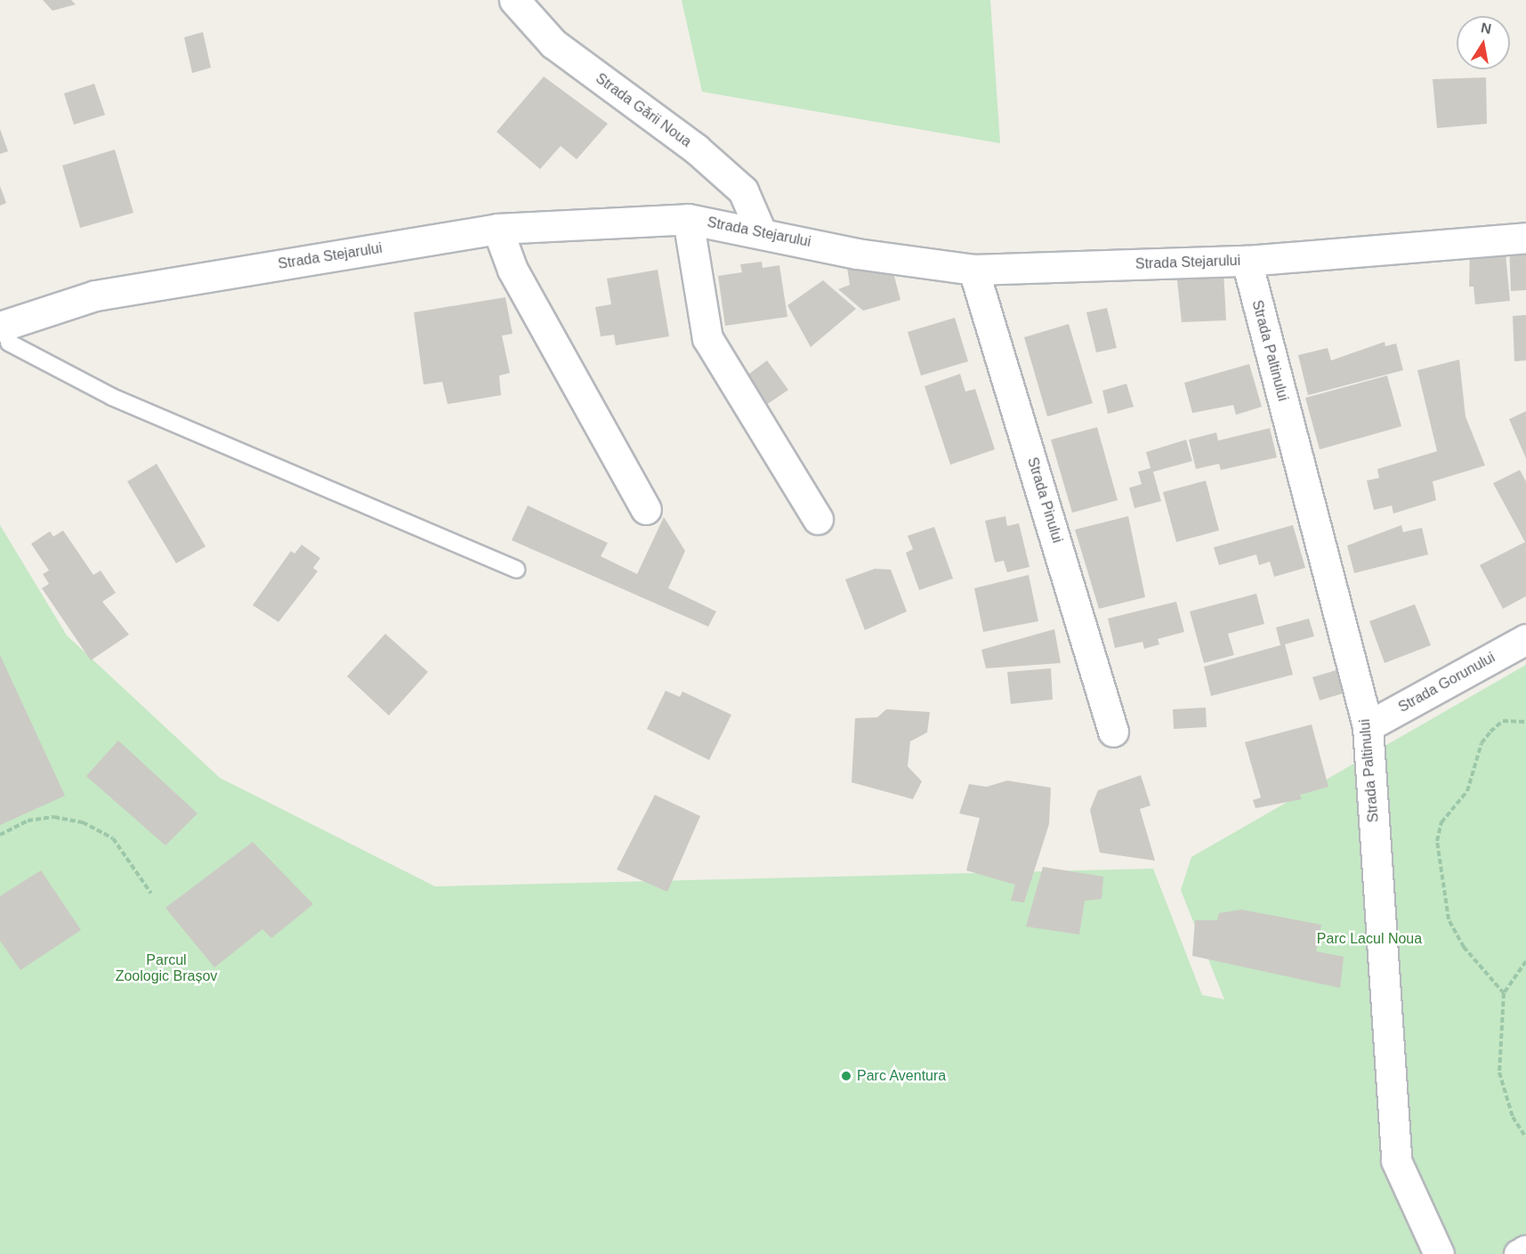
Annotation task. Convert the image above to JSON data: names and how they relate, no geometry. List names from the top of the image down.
{
  "streets": {
    "street": [
      "Strada Gării Noua",
      "Strada Stejarului",
      "Strada Paltinului",
      "Strada Pinului",
      "Strada Gorunului"
    ]
  },
  "crossings": [
    ["Strada Gării Noua", "Strada Stejarului"],
    ["Strada Stejarului", "Strada Paltinului"],
    ["Strada Stejarului", "Strada Pinului"],
    ["Strada Paltinului", "Strada Gorunului"]
  ],
  "parks": ["Parc Lacul Noua", "Parcul Zoologic Brașov"],
  "places": ["Parc Aventura"],
  "north": "top"
}
